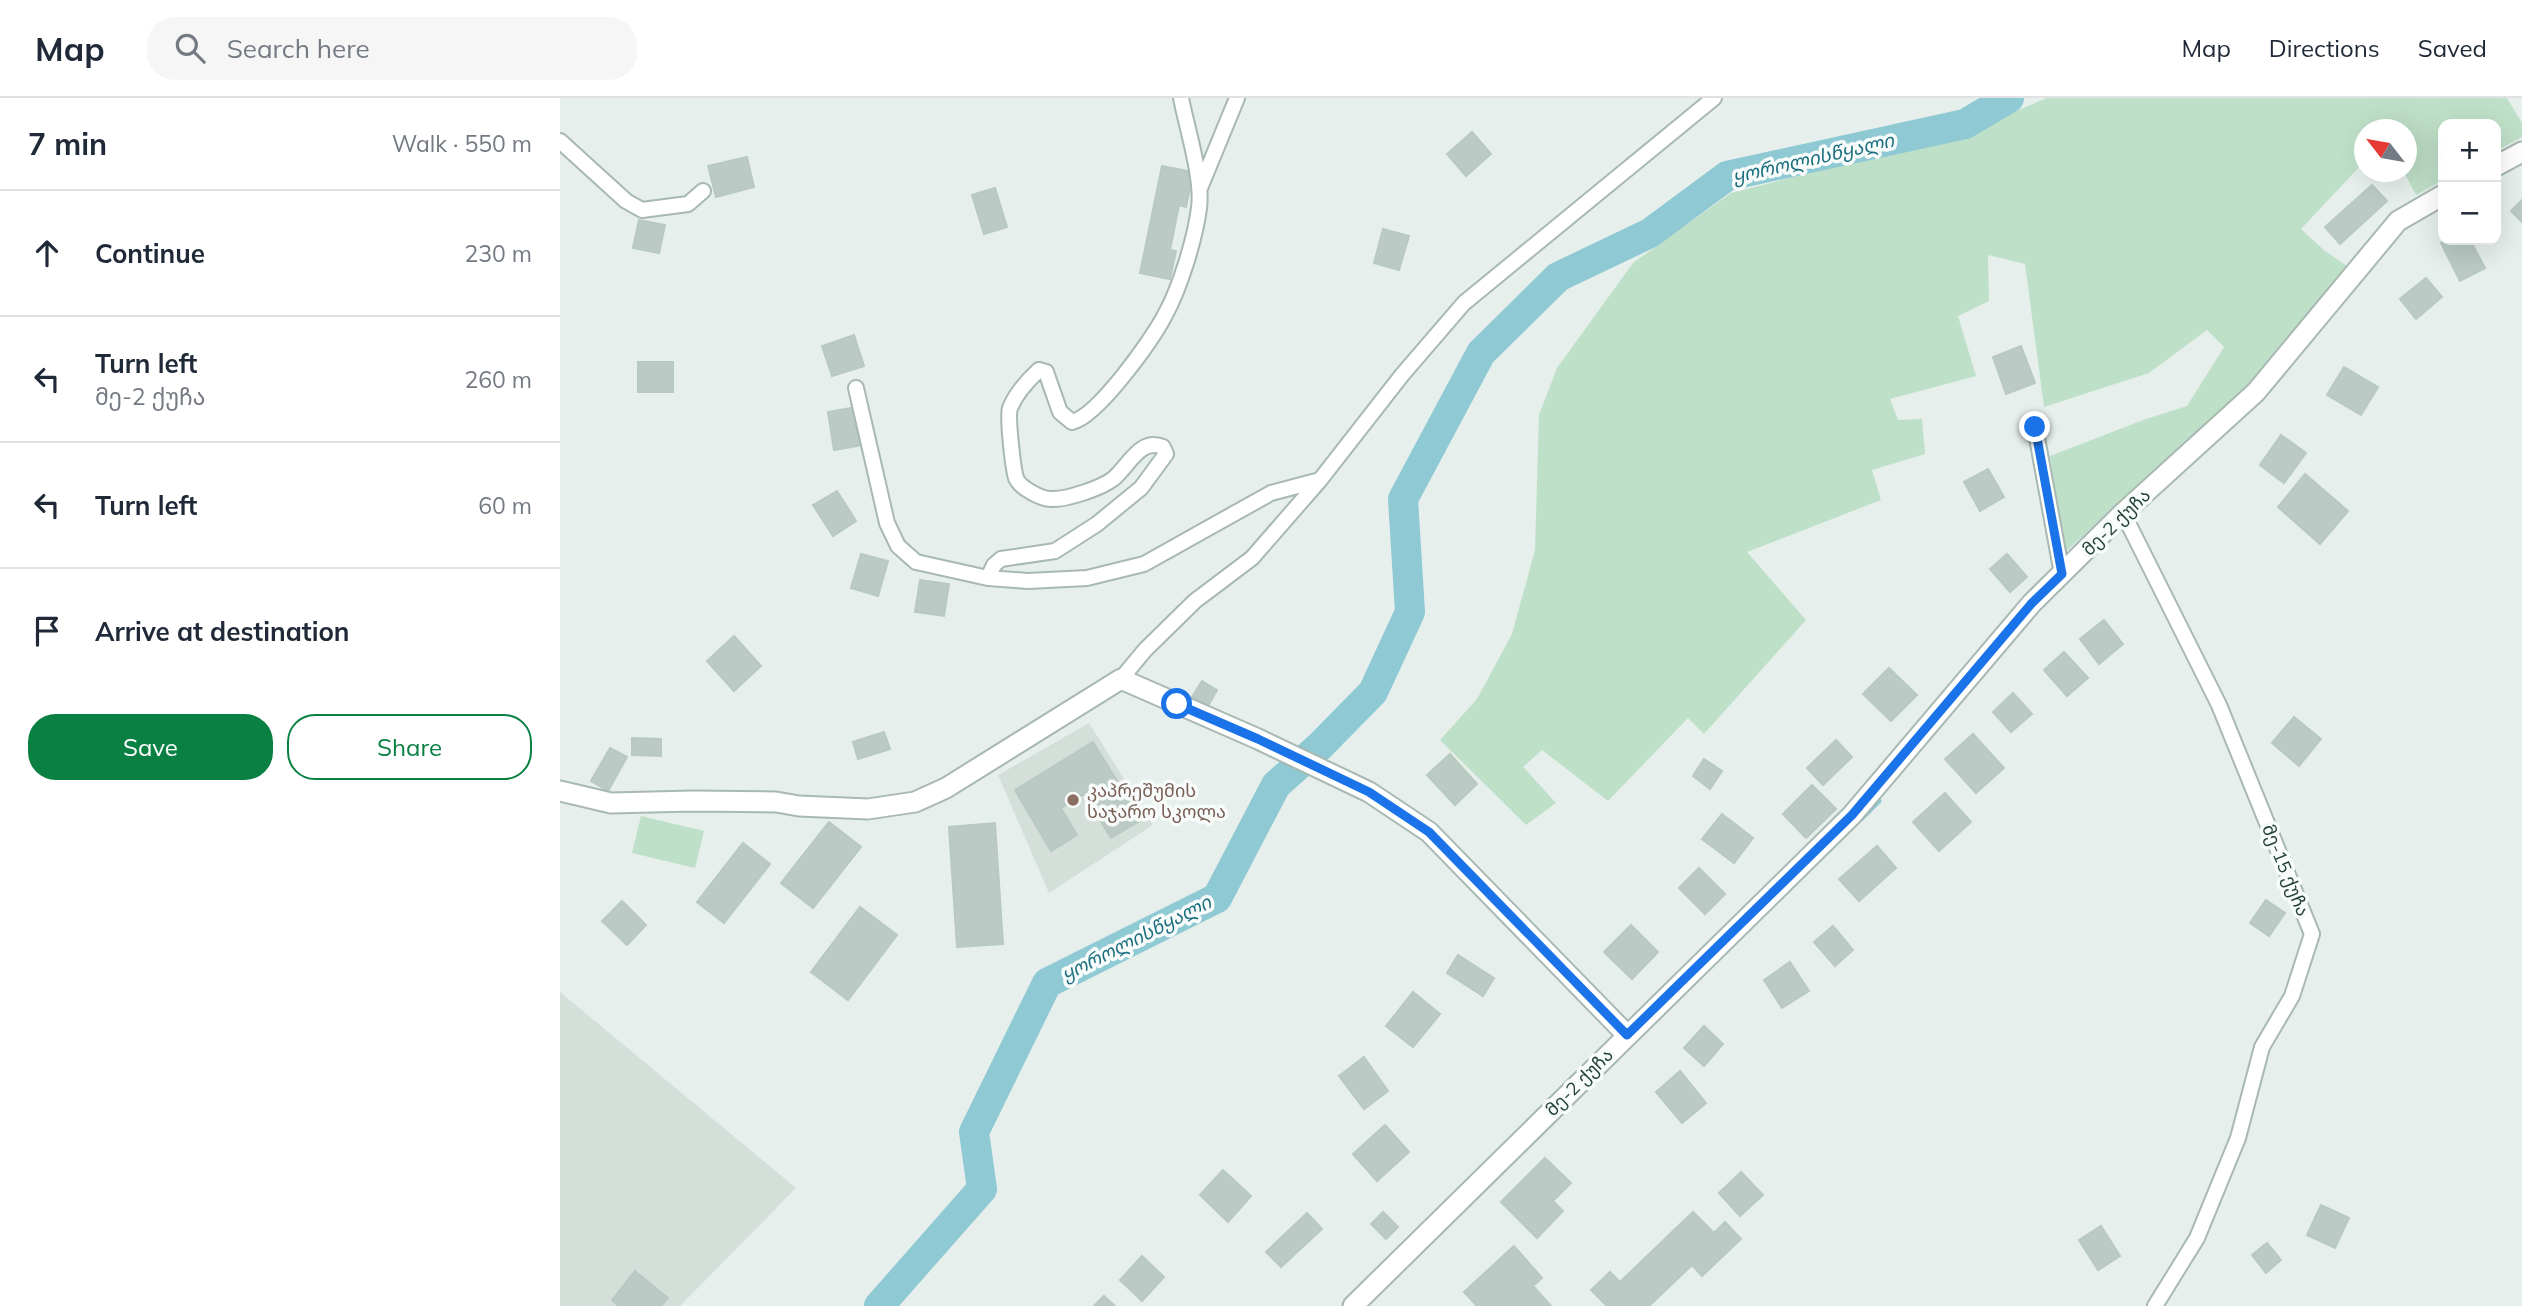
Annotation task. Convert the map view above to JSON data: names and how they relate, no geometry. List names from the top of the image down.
{
  "streets": {
    "street": ["მე-2 ქუჩა", "მე-15 ქუჩა"]
  },
  "crossings": [
    ["მე-2 ქუჩა", "მე-15 ქუჩა"]
  ],
  "water": ["ყოროლისწყალი"],
  "places": ["კაპრეშუმის საჯარო სკოლა"],
  "north": "top left",
  "page": {
    "header": "Map",
    "search": "Search here",
    "nav": ["Map", "Directions", "Saved"],
    "heading": ["7 min", "Walk · 550 m"],
    "map_buttons": ["+", "−"],
    "list": [
      ["Continue", "230 m"],
      ["Turn left", "მე-2 ქუჩა", "260 m"],
      ["Turn left", "60 m"],
      "Arrive at destination"
    ],
    "buttons": ["Save", "Share"]
  }
}
